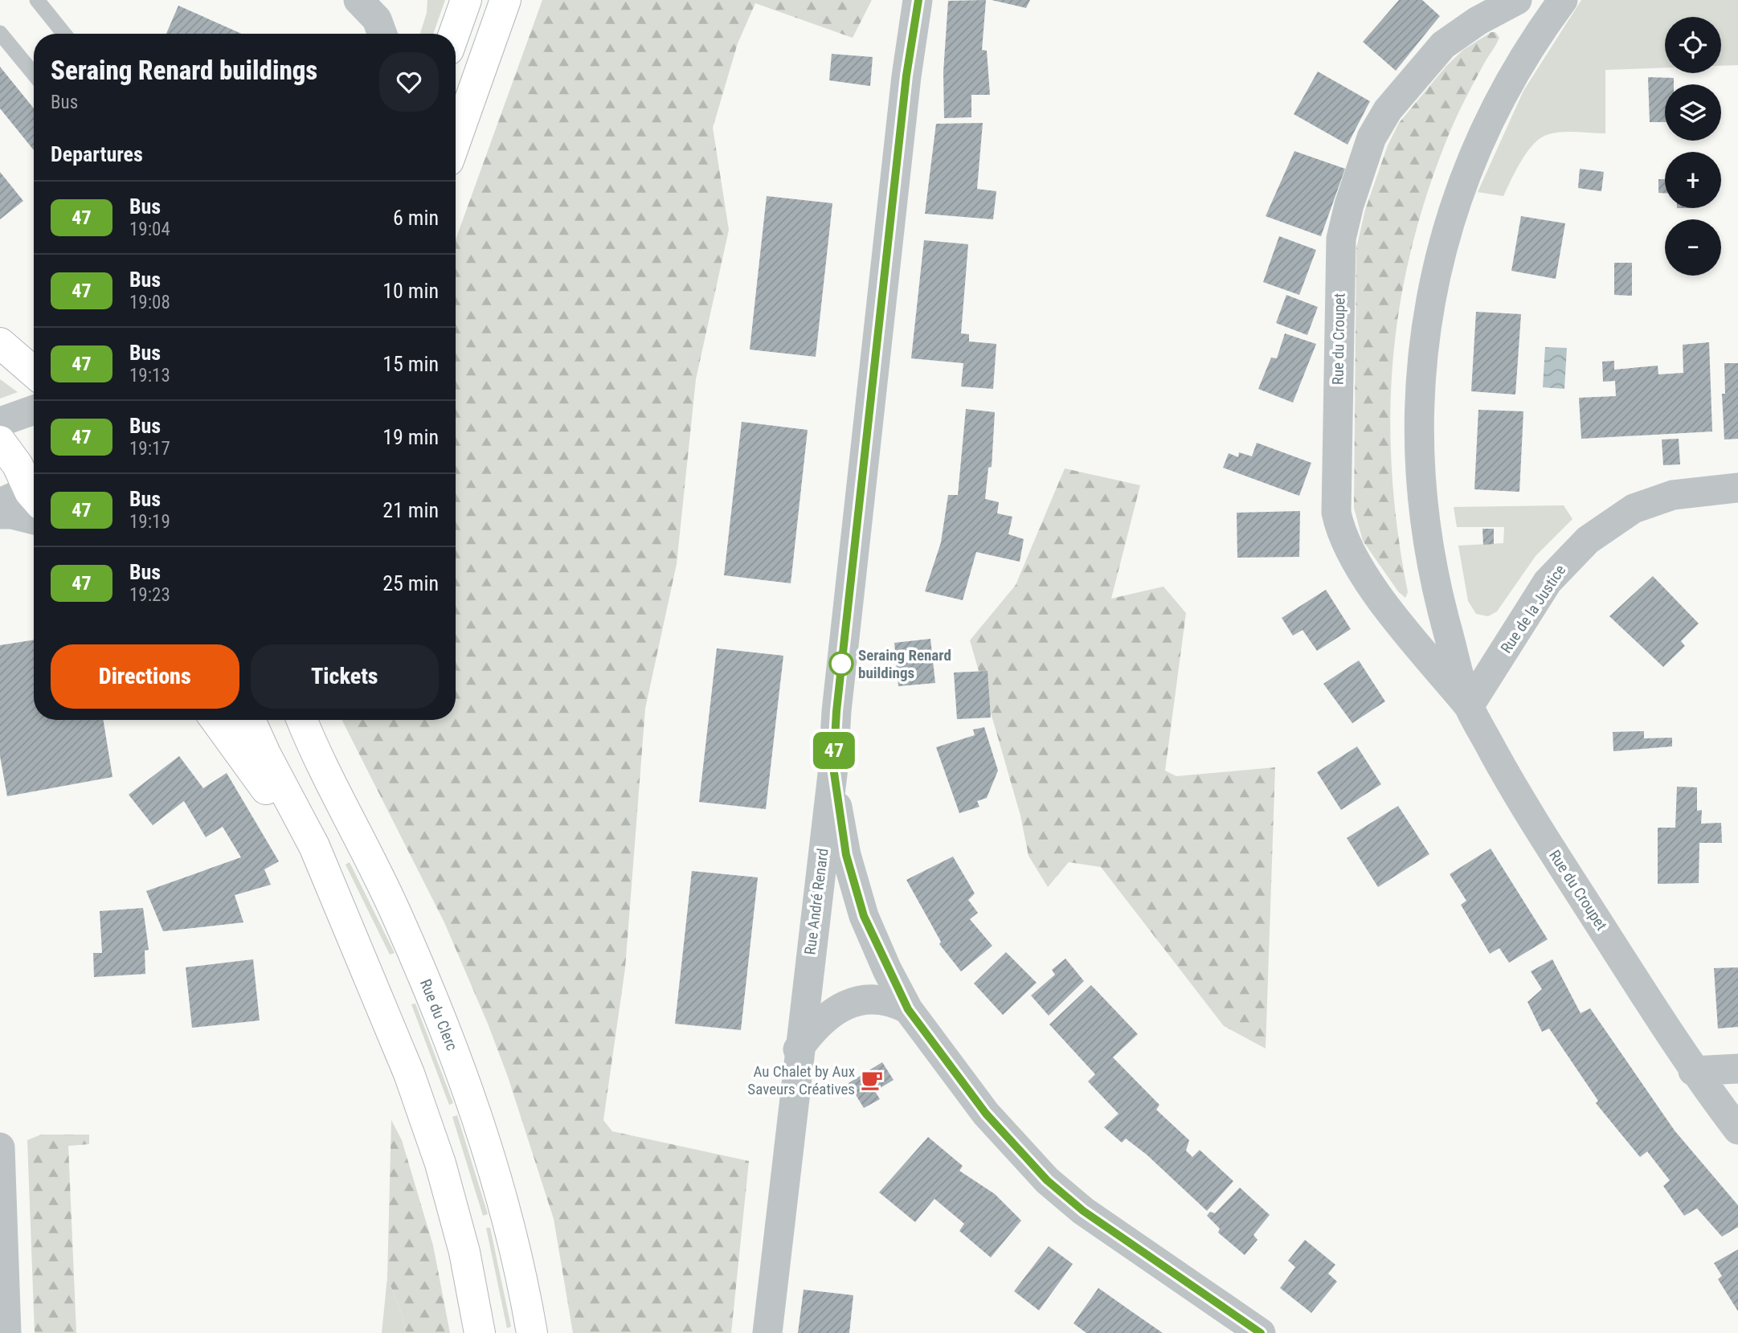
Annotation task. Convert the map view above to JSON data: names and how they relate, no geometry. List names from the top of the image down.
{
  "streets": {
    "street": [
      "Rue du Croupet",
      "Rue de la Justice",
      "Rue André Renard",
      "Rue du Clerc"
    ]
  },
  "crossings": [
    ["Rue du Croupet", "Rue de la Justice"]
  ],
  "places": {
    "other": ["Seraing Renard buildings"],
    "cafe": ["Au Chalet by Aux Saveurs Créatives"]
  },
  "lines": ["bus line 47"],
  "page": {
    "on_map": "47",
    "map_buttons": ["+", "−"],
    "heading": [
      ["Seraing Renard buildings", "Bus"],
      "Departures"
    ],
    "list": [
      {
        "mark": "47",
        "name": "Bus",
        "note": "19:04",
        "value": "6 min"
      },
      {
        "mark": "47",
        "name": "Bus",
        "note": "19:08",
        "value": "10 min"
      },
      {
        "mark": "47",
        "name": "Bus",
        "note": "19:13",
        "value": "15 min"
      },
      {
        "mark": "47",
        "name": "Bus",
        "note": "19:17",
        "value": "19 min"
      },
      {
        "mark": "47",
        "name": "Bus",
        "note": "19:19",
        "value": "21 min"
      },
      {
        "mark": "47",
        "name": "Bus",
        "note": "19:23",
        "value": "25 min"
      }
    ],
    "buttons": ["Directions", "Tickets"]
  }
}
